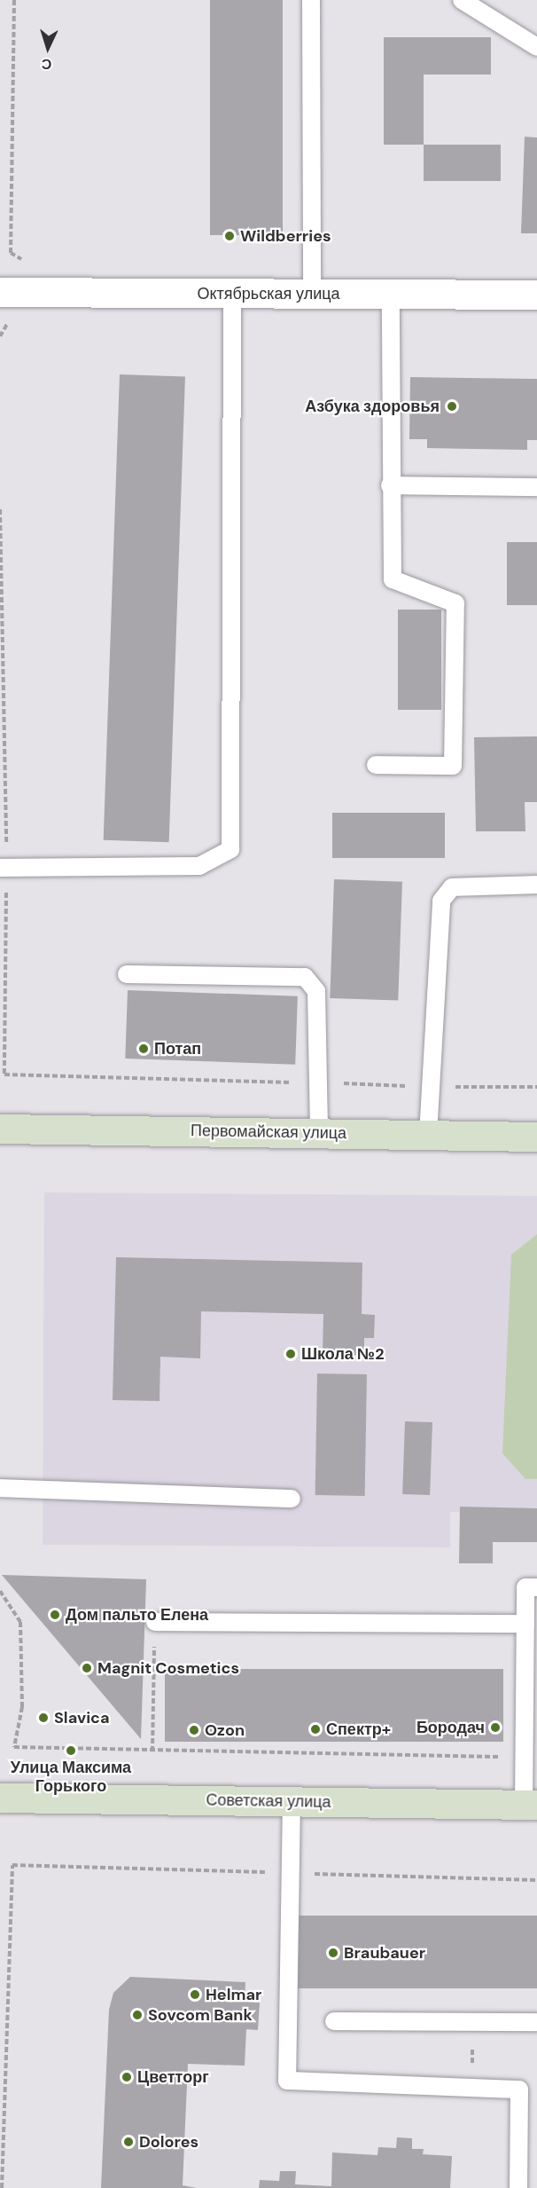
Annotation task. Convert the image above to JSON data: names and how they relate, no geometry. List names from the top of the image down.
{
  "streets": {
    "main road": ["Первомайская улица", "Советская улица"],
    "street": ["Октябрьская улица"]
  },
  "places": [
    "Wildberries",
    "Азбука здоровья",
    "Потап",
    "Школа №2",
    "Дом пальто Елена",
    "Magnit Cosmetics",
    "Slavica",
    "Бородач",
    "Спектр+",
    "Ozon",
    "Улица Максима Горького",
    "Braubauer",
    "Helmar",
    "Sovcom Bank",
    "Цветторг",
    "Dolores"
  ],
  "north": "bottom"
}
